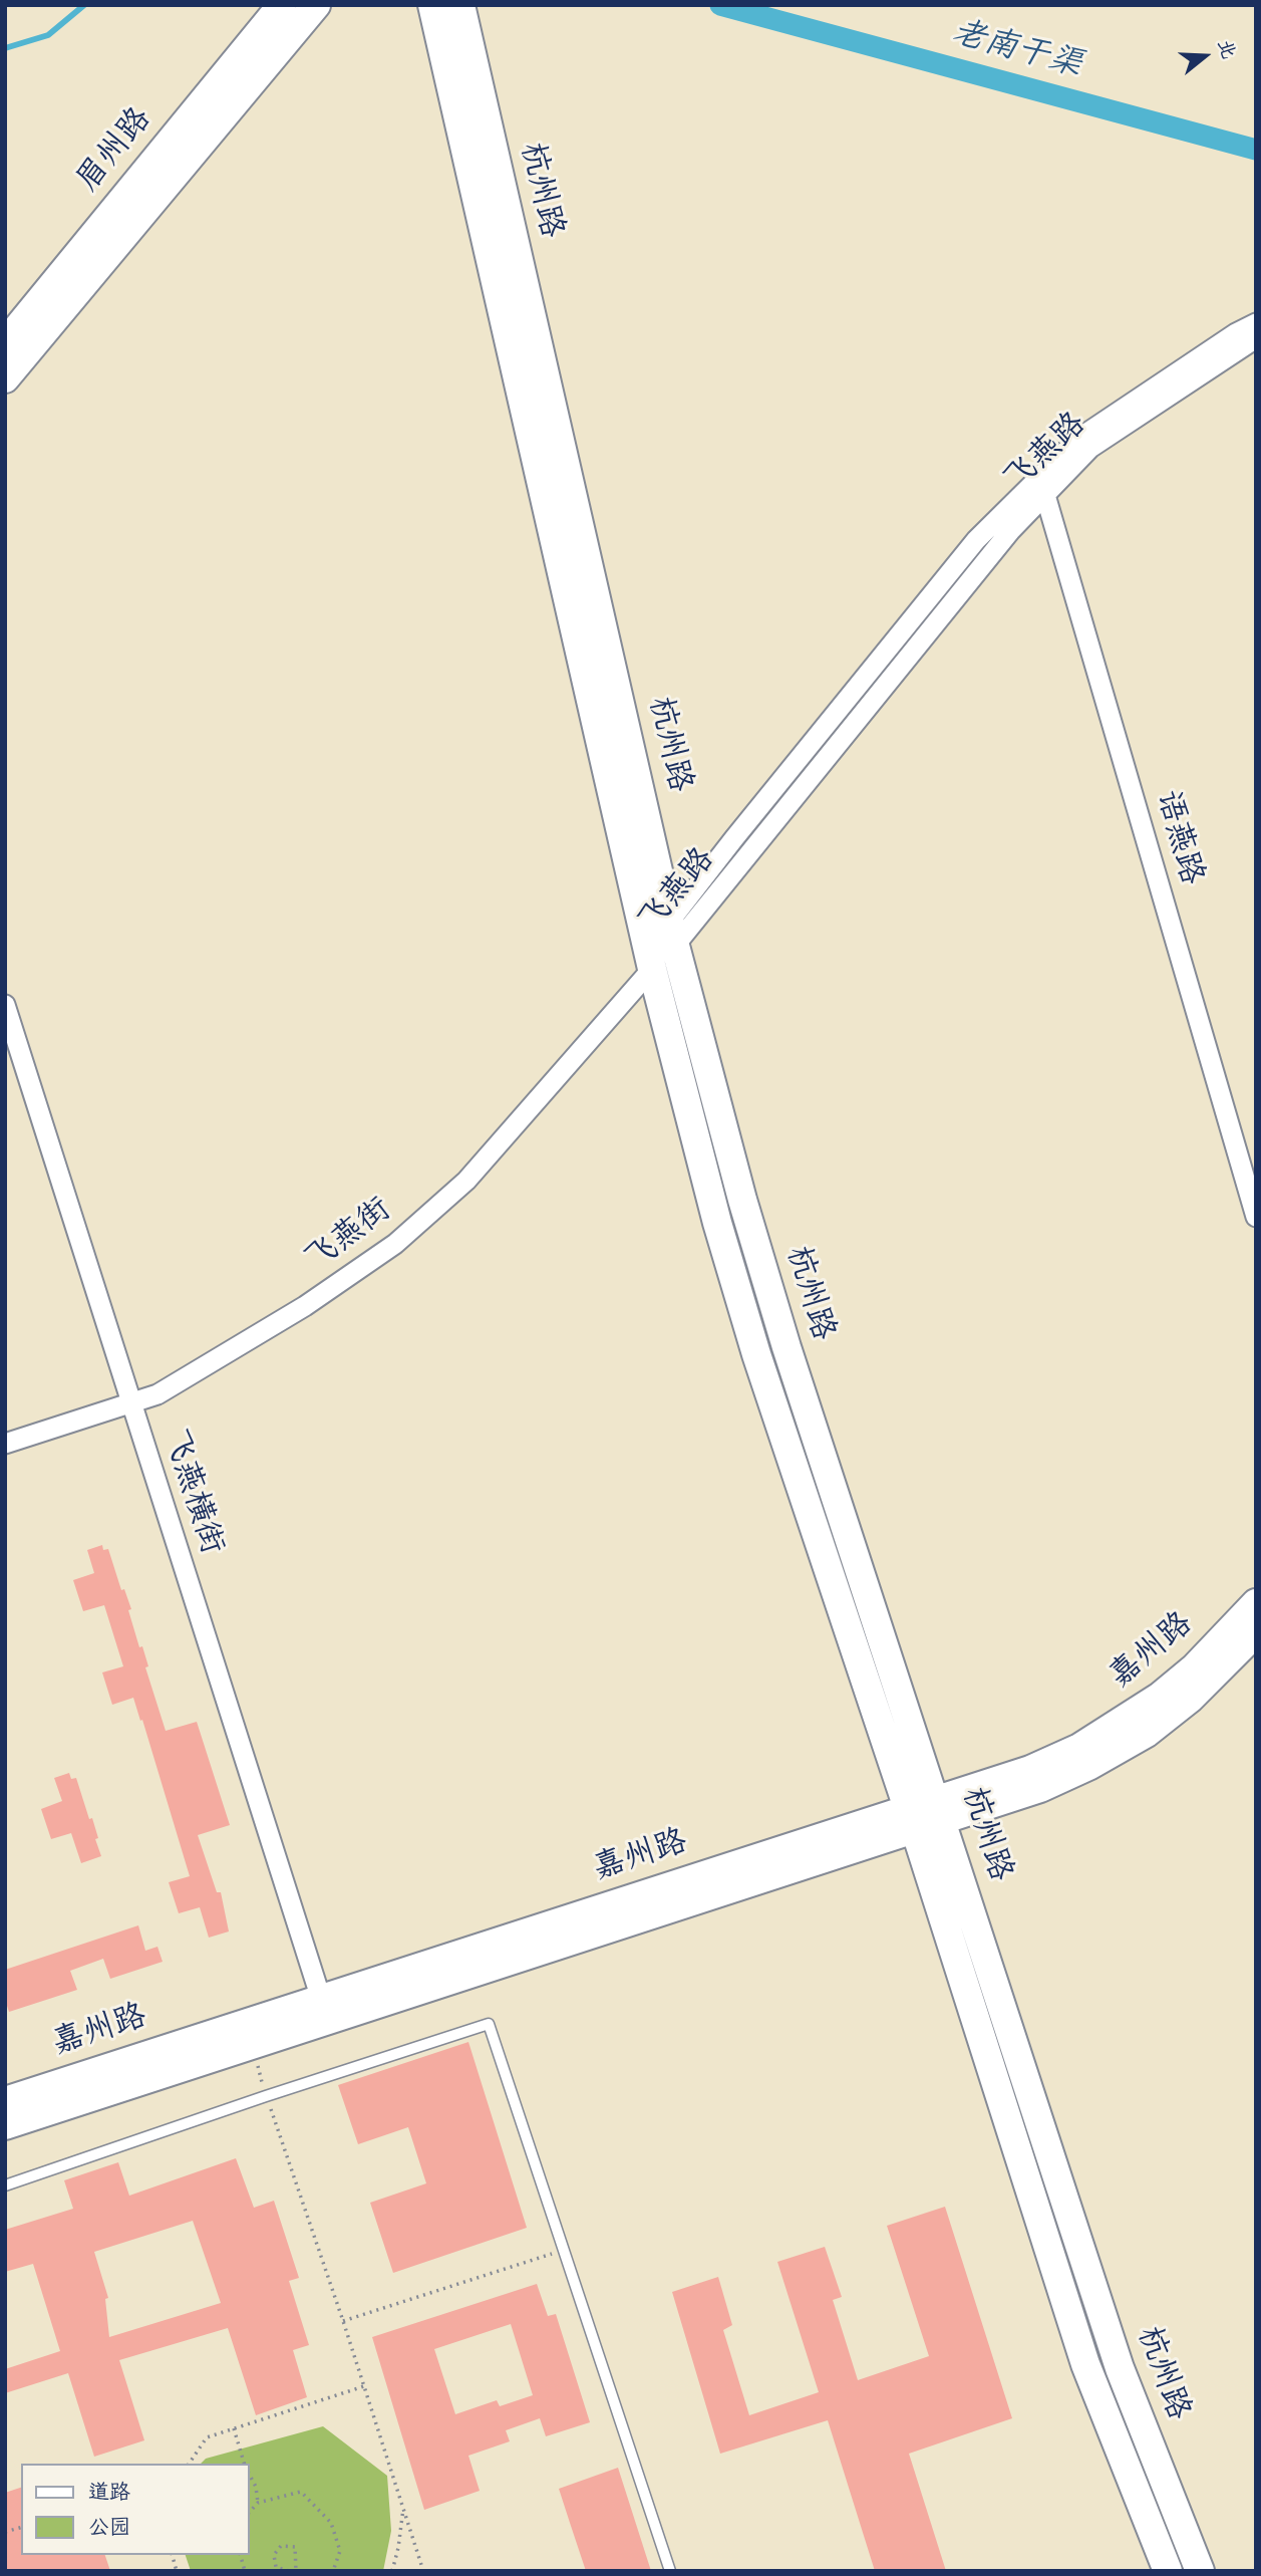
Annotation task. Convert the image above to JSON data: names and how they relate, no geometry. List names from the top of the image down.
{
  "streets": {
    "main road": ["眉州路", "杭州路", "嘉州路"],
    "street": [
      "飞燕路",
      "语燕路",
      "飞燕街",
      "飞燕横街"
    ]
  },
  "crossings": [
    ["杭州路", "飞燕路"],
    ["杭州路", "飞燕街"],
    ["杭州路", "嘉州路"],
    ["飞燕路", "语燕路"],
    ["飞燕路", "飞燕街"],
    ["飞燕街", "飞燕横街"],
    ["飞燕横街", "嘉州路"]
  ],
  "water": ["老南干渠"],
  "legend": ["道路", "公园"],
  "north": "right"
}
